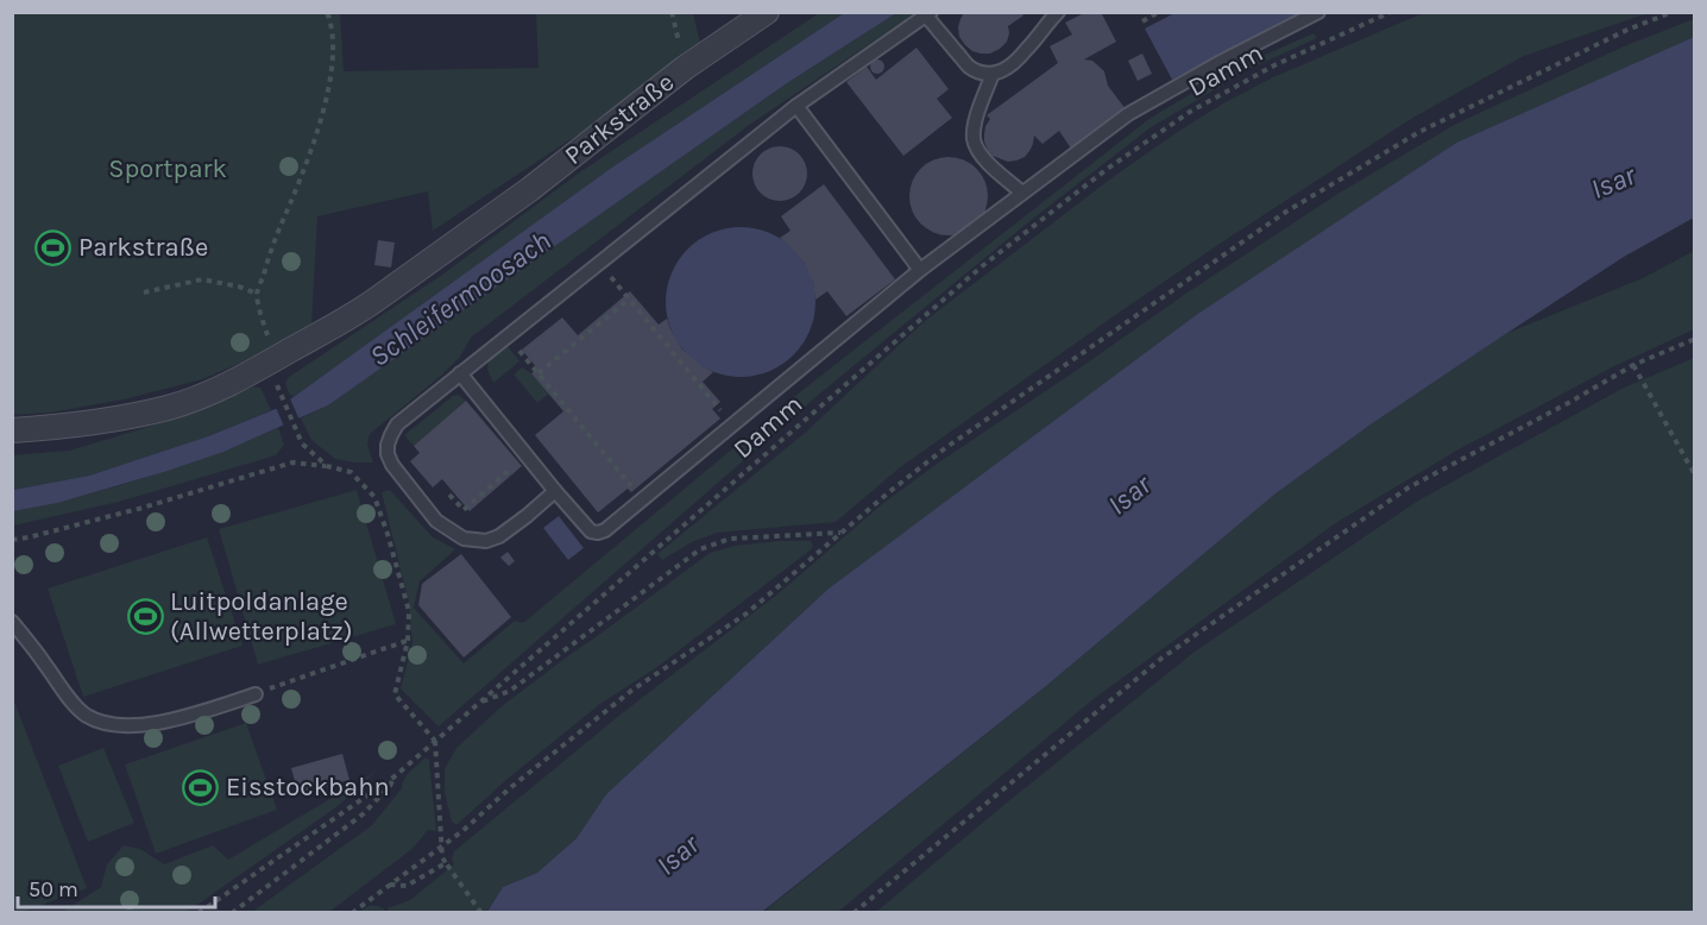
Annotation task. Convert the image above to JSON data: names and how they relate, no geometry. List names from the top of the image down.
{
  "streets": {
    "street": ["Parkstraße"],
    "path": ["Damm"]
  },
  "water": ["Isar", "Schleifermoosach"],
  "parks": ["Sportpark"],
  "places": {
    "sports": ["Parkstraße", "Luitpoldanlage (Allwetterplatz)", "Eisstockbahn"]
  },
  "scale_bar": "50 m"
}
